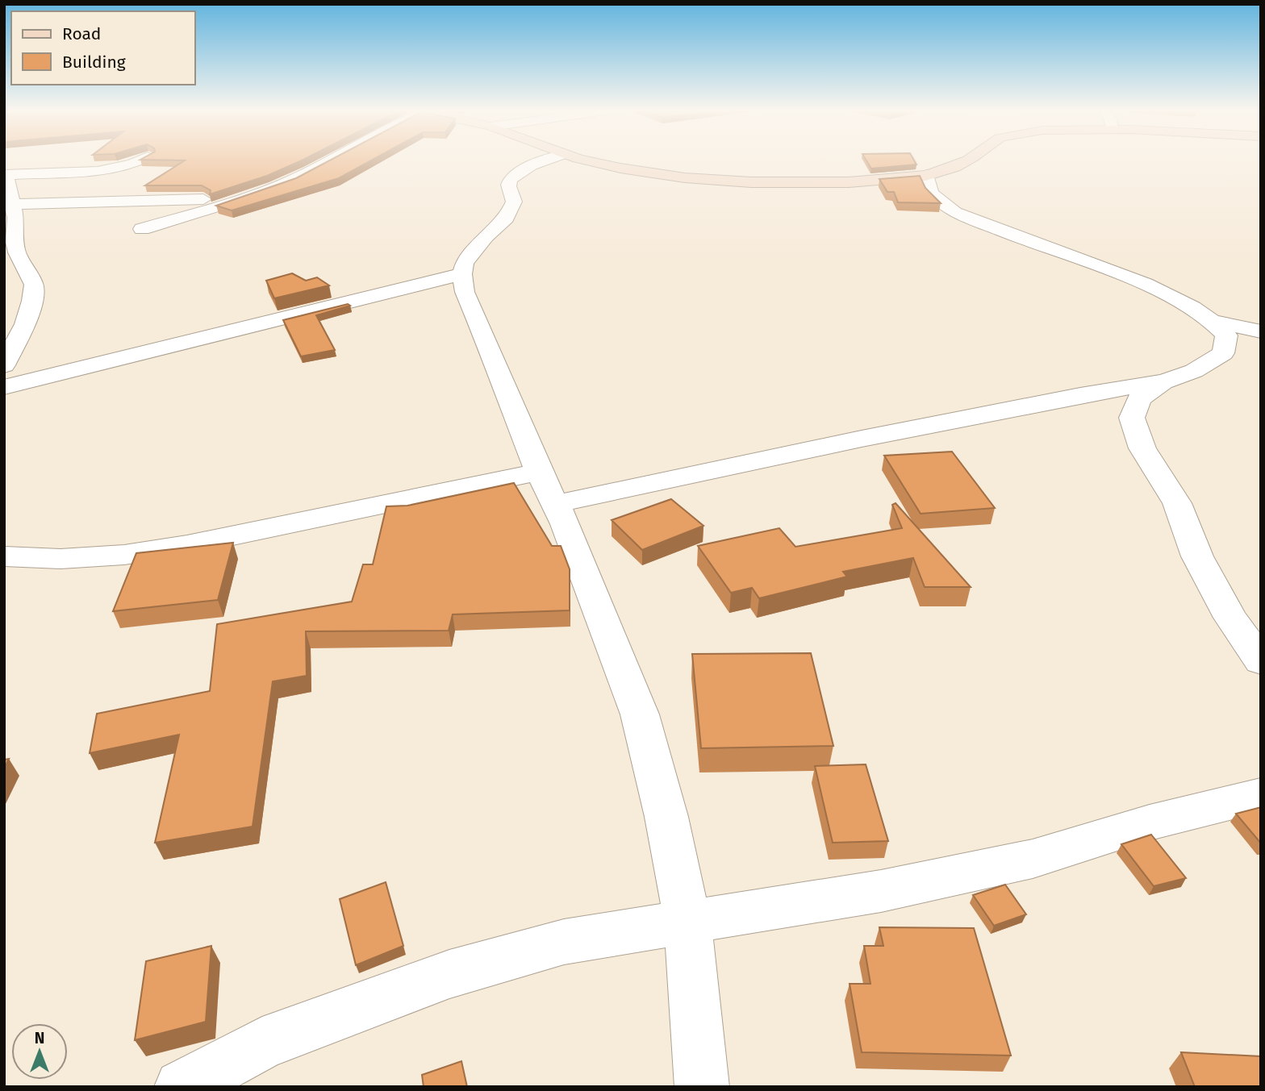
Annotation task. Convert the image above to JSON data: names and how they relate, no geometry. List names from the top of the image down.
{
  "legend": ["Road", "Building"],
  "north": "top"
}
